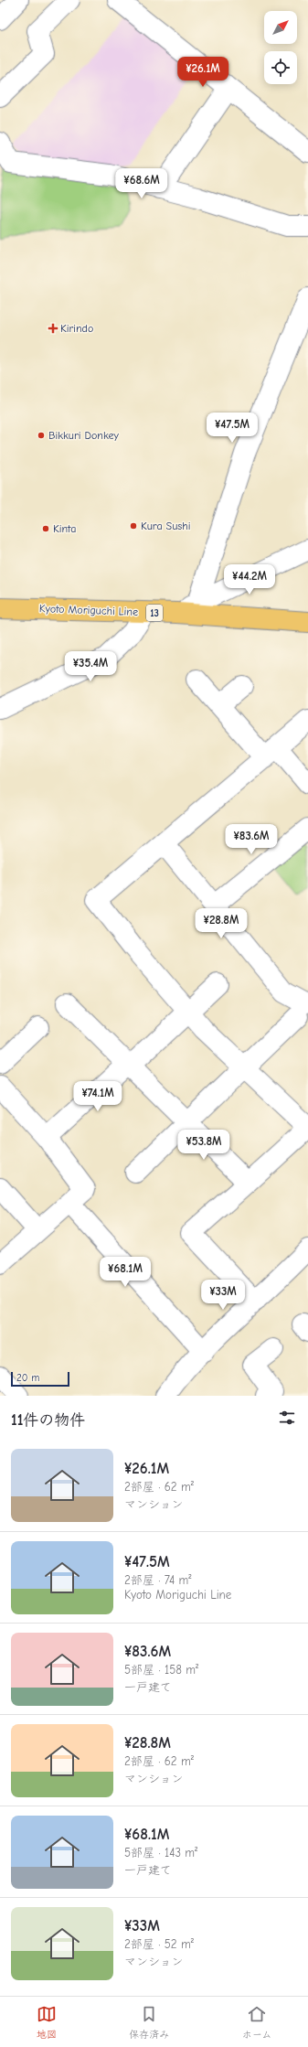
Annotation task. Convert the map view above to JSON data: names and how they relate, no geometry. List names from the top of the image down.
{
  "streets": {
    "main road": ["Kyoto Moriguchi Line", "13"]
  },
  "places": {
    "health": ["Kirindo"],
    "other": ["Bikkuri Donkey", "Kura Sushi", "Kinta"]
  },
  "scale_bar": "20 m",
  "north": "top right",
  "page": {
    "price": [
      "¥26.1M",
      "¥68.6M",
      "¥47.5M",
      "¥44.2M",
      "¥35.4M",
      "¥83.6M",
      "¥28.8M",
      "¥74.1M",
      "¥53.8M",
      "¥68.1M",
      "¥33M"
    ],
    "scale": "20 m",
    "heading": "11件の物件",
    "list": [
      {
        "name": "¥26.1M",
        "note": "2部屋 · 62 m² · マンション"
      },
      {
        "name": "¥47.5M",
        "note": "2部屋 · 74 m² · Kyoto Moriguchi Line"
      },
      {
        "name": "¥83.6M",
        "note": "5部屋 · 158 m² · 一戸建て"
      },
      {
        "name": "¥28.8M",
        "note": "2部屋 · 62 m² · マンション"
      },
      {
        "name": "¥68.1M",
        "note": "5部屋 · 143 m² · 一戸建て"
      },
      {
        "name": "¥33M",
        "note": "2部屋 · 52 m² · マンション"
      }
    ],
    "tabs": ["地図", "保存済み", "ホーム"]
  }
}
